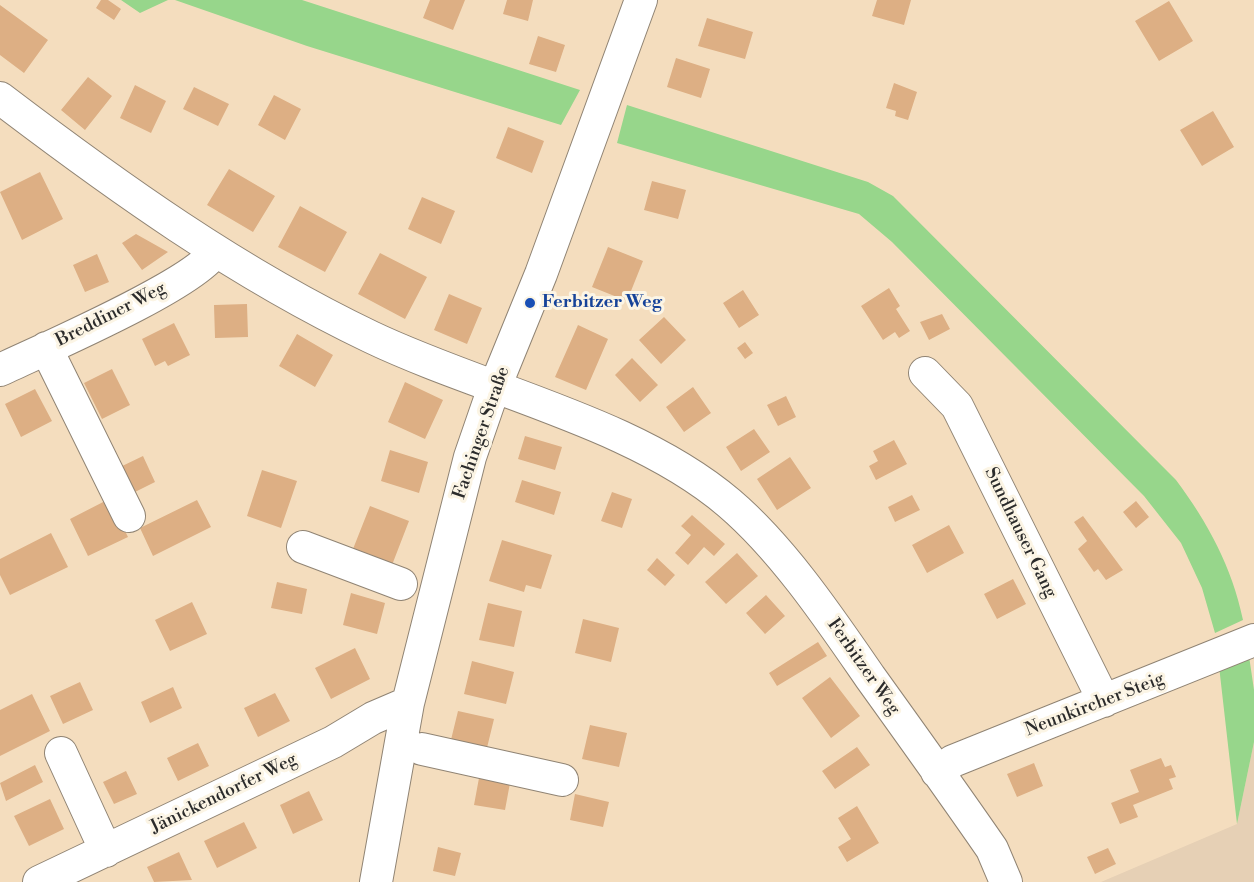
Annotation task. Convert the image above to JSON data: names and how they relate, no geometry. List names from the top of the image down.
{
  "streets": {
    "street": [
      "Breddiner Weg",
      "Fachinger Straße",
      "Sundhauser Gang",
      "Ferbitzer Weg",
      "Neunkircher Steig",
      "Jänickendorfer Weg"
    ]
  },
  "crossings": [
    ["Breddiner Weg", "Ferbitzer Weg"],
    ["Fachinger Straße", "Ferbitzer Weg"],
    ["Fachinger Straße", "Jänickendorfer Weg"],
    ["Sundhauser Gang", "Neunkircher Steig"],
    ["Ferbitzer Weg", "Neunkircher Steig"]
  ],
  "places": ["Ferbitzer Weg"]
}
